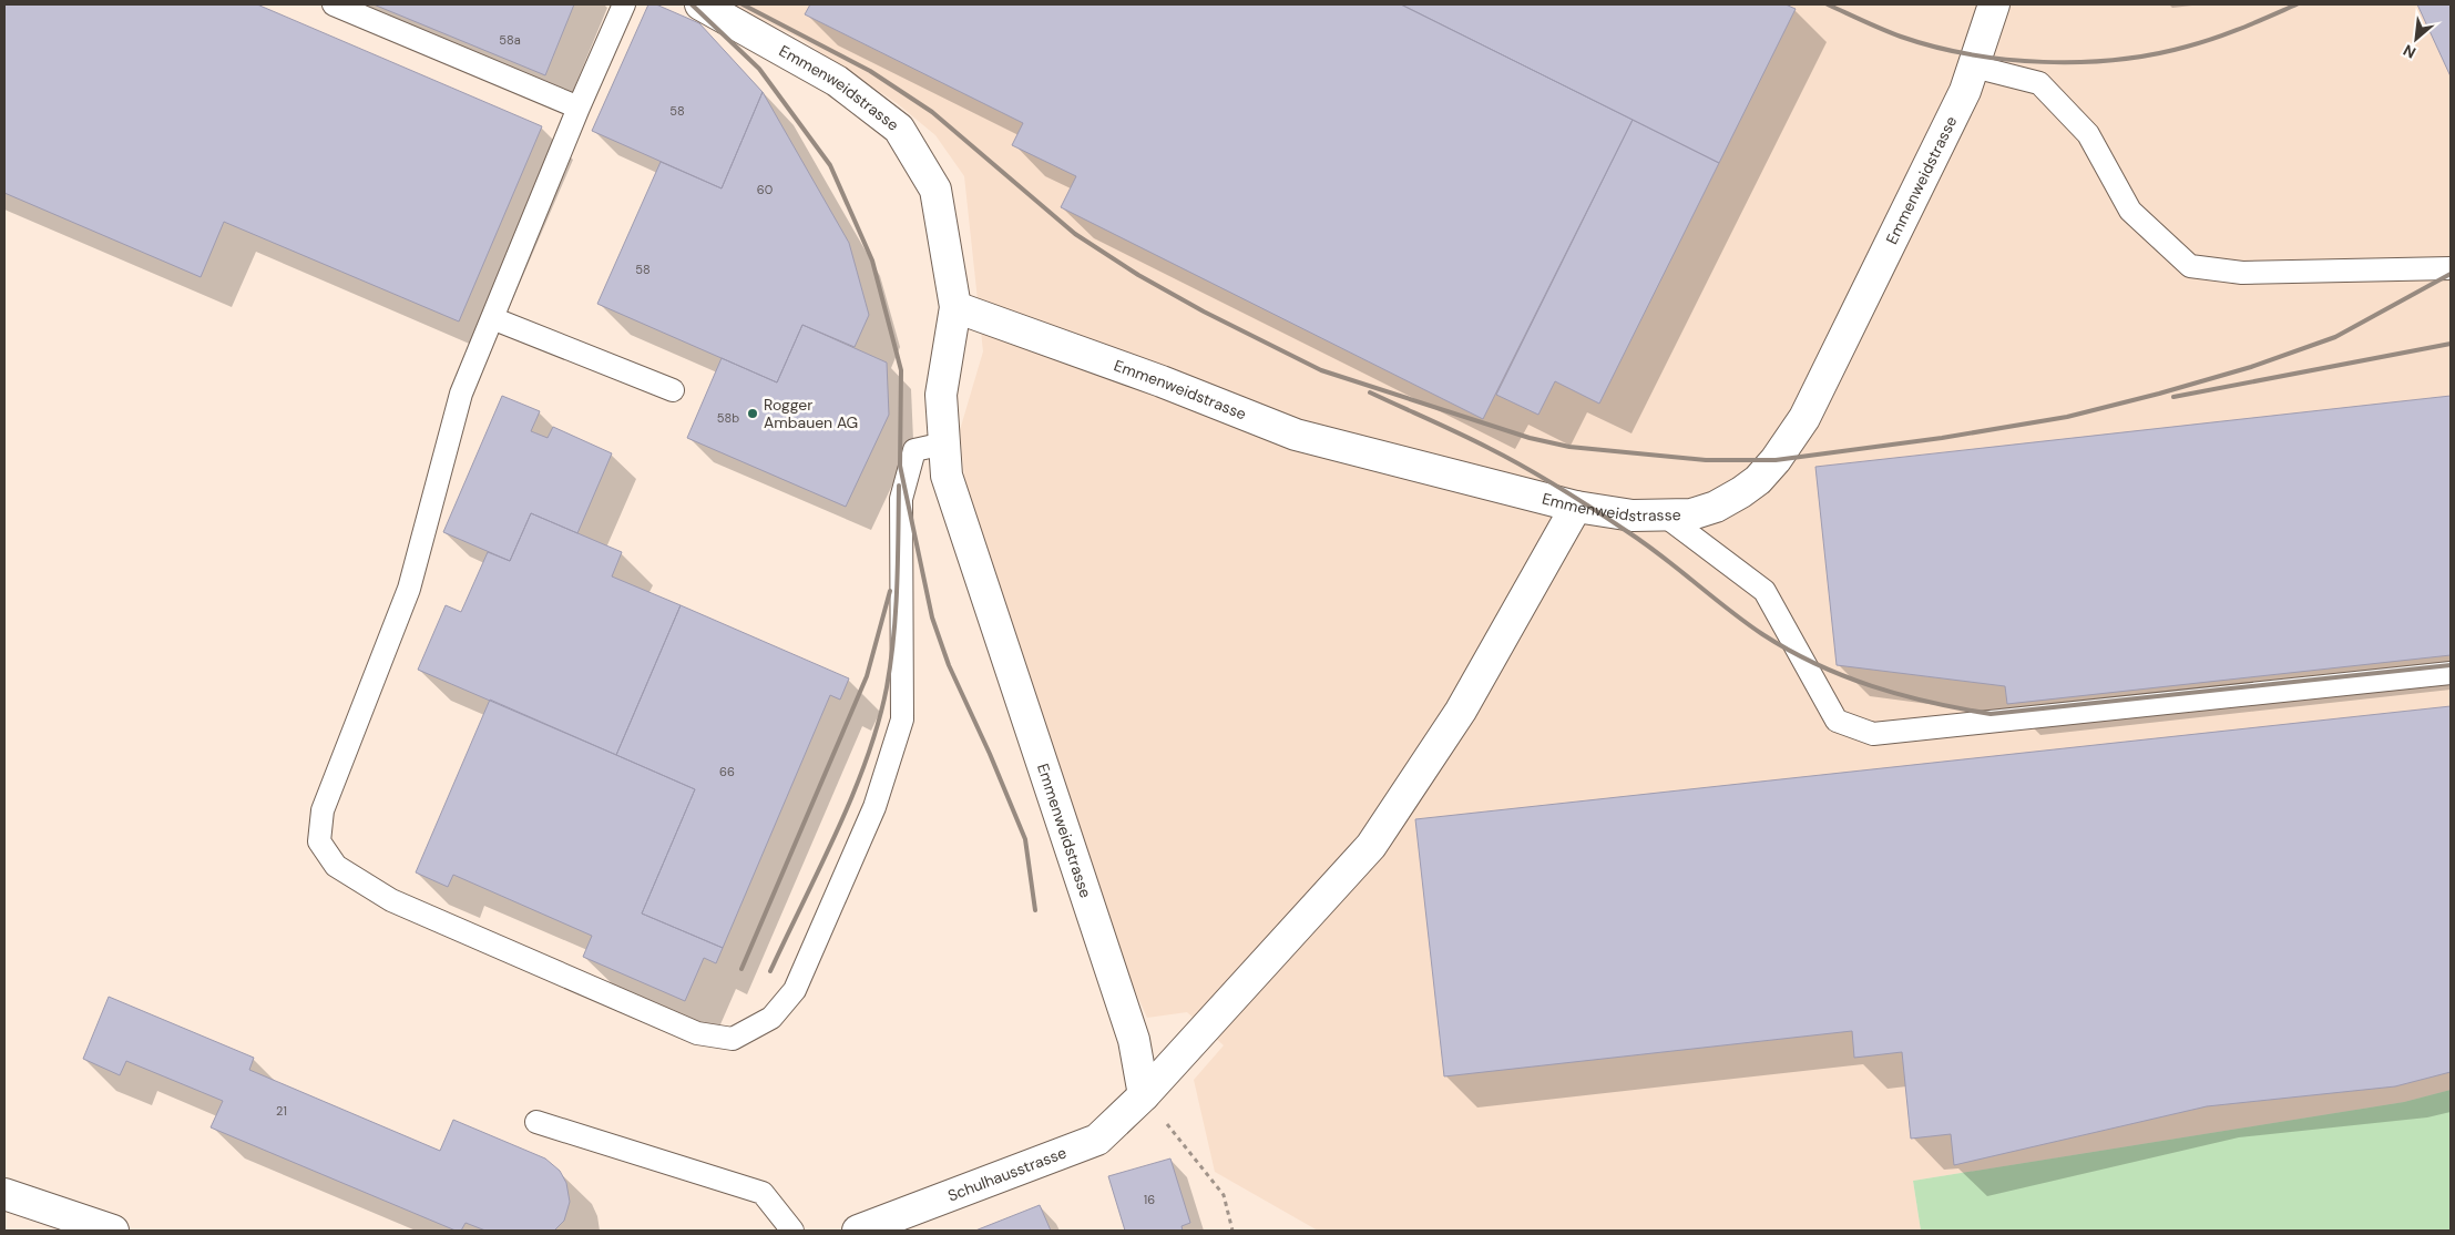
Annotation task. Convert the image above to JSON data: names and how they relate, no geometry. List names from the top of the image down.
{
  "streets": {
    "street": ["Emmenweidstrasse", "Schulhausstrasse"]
  },
  "crossings": [
    ["Emmenweidstrasse", "Schulhausstrasse"]
  ],
  "places": ["Rogger Ambauen AG"],
  "house_numbers": [
    "58a",
    "58",
    "60",
    "58",
    "58b",
    "66",
    "21",
    "16"
  ],
  "north": "bottom left"
}
